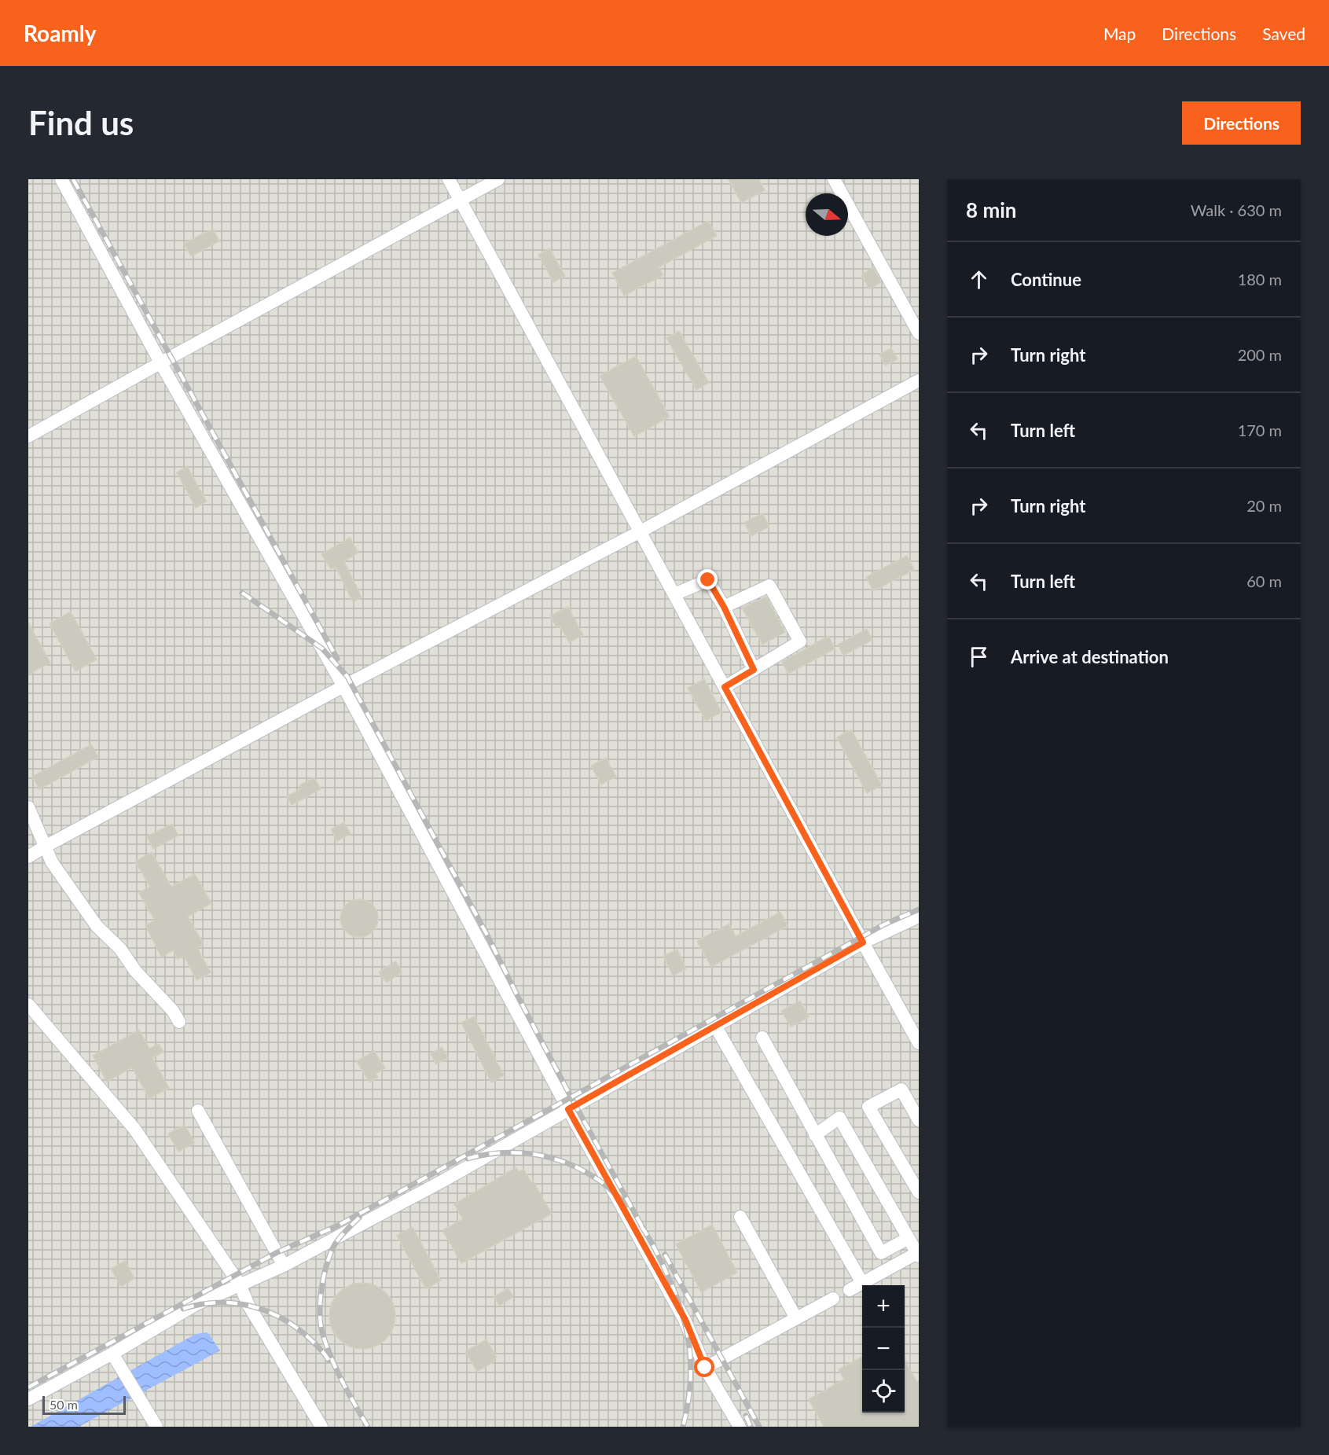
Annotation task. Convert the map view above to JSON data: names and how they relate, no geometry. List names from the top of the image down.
{
  "scale_bar": "50 m",
  "north": "right",
  "page": {
    "header": "Roamly",
    "nav": ["Map", "Directions", "Saved"],
    "buttons": "Directions",
    "title": "Find us",
    "heading": ["8 min", "Walk · 630 m"],
    "list": [
      ["Continue", "180 m"],
      ["Turn right", "200 m"],
      ["Turn left", "170 m"],
      ["Turn right", "20 m"],
      ["Turn left", "60 m"],
      "Arrive at destination"
    ],
    "map_buttons": ["+", "−"],
    "scale": "50 m"
  }
}
